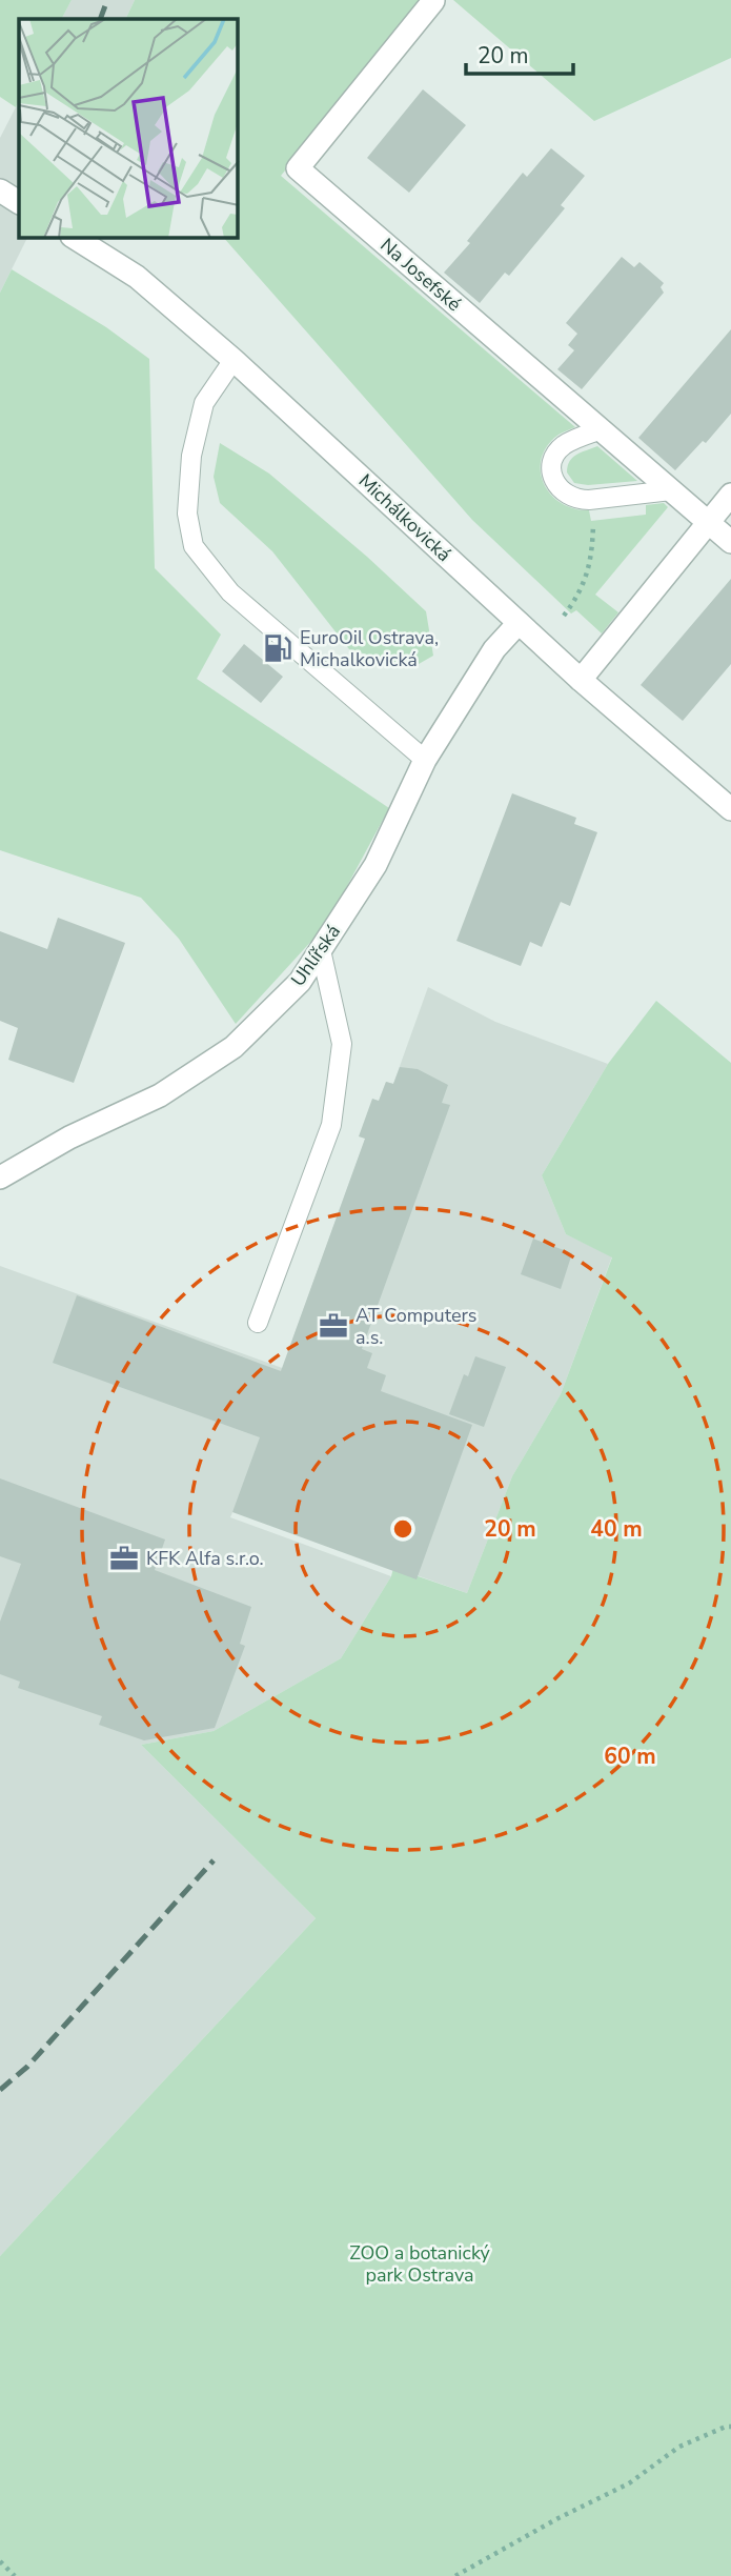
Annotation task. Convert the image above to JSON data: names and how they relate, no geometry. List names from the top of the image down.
{
  "streets": {
    "street": ["Na Josefské", "Michálkovická", "Uhlířská"]
  },
  "crossings": [
    ["Michálkovická", "Uhlířská"]
  ],
  "parks": ["ZOO a botanický park Ostrava"],
  "places": {
    "fuel station": ["EuroOil Ostrava, Michalkovická"],
    "office": ["AT Computers a.s.", "KFK Alfa s.r.o."]
  },
  "scale_bar": "20 m",
  "rings": ["20 m", "40 m", "60 m"]
}
